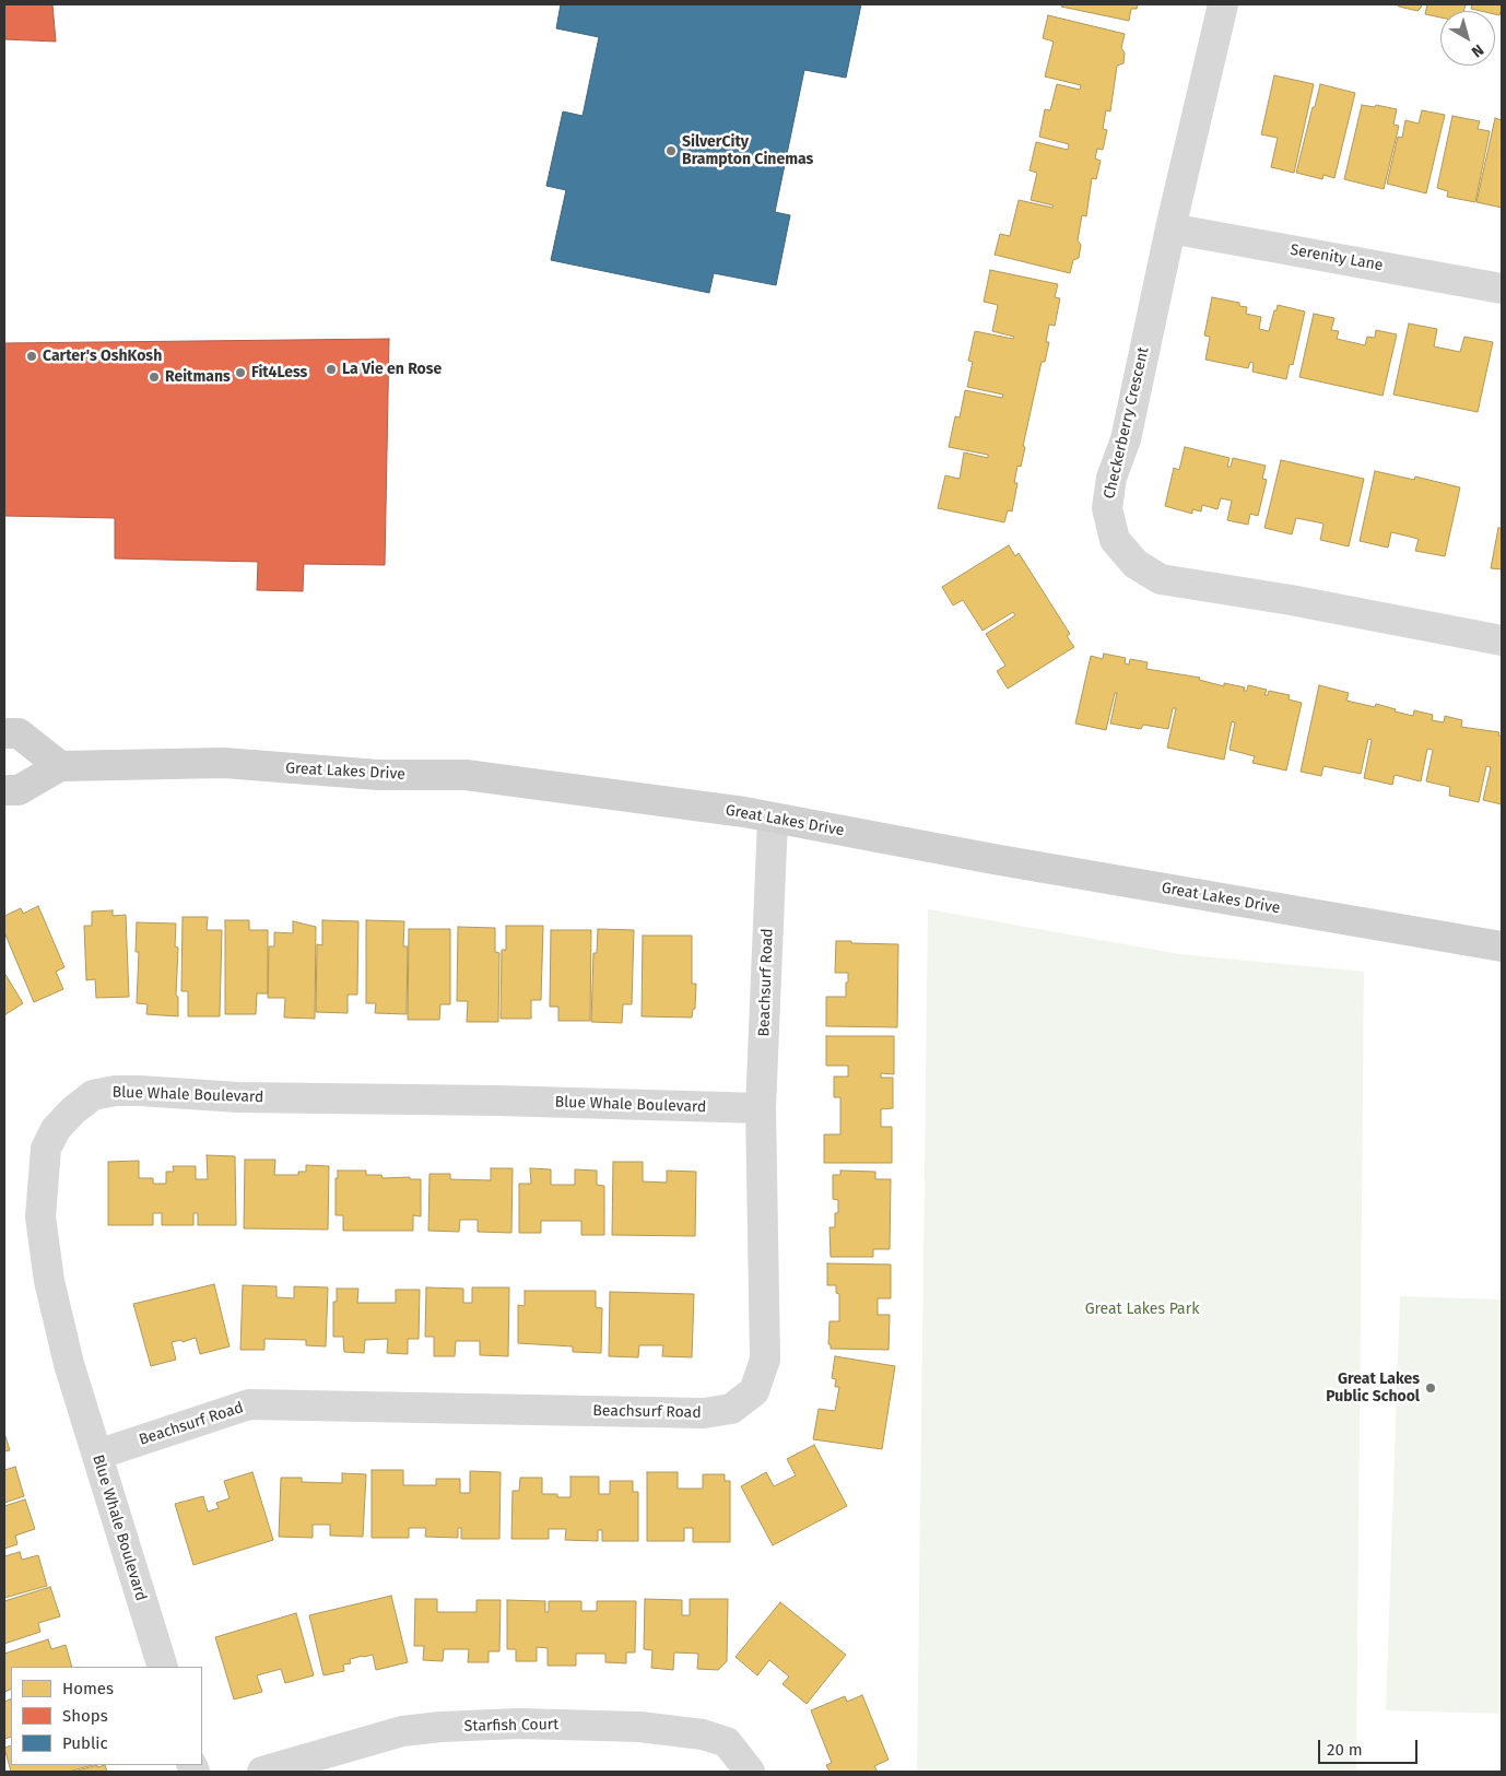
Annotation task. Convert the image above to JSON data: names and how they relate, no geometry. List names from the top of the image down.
{
  "streets": {
    "street": [
      "Serenity Lane",
      "Checkerberry Crescent",
      "Great Lakes Drive",
      "Beachsurf Road",
      "Blue Whale Boulevard",
      "Starfish Court"
    ]
  },
  "crossings": [
    ["Serenity Lane", "Checkerberry Crescent"],
    ["Great Lakes Drive", "Beachsurf Road"],
    ["Beachsurf Road", "Blue Whale Boulevard"]
  ],
  "parks": ["Great Lakes Park"],
  "places": [
    "SilverCity Brampton Cinemas",
    "Carter's OshKosh",
    "La Vie en Rose",
    "Fit4Less",
    "Reitmans",
    "Great Lakes Public School"
  ],
  "legend": ["Homes", "Shops", "Public"],
  "scale_bar": "20 m",
  "north": "bottom right"
}
